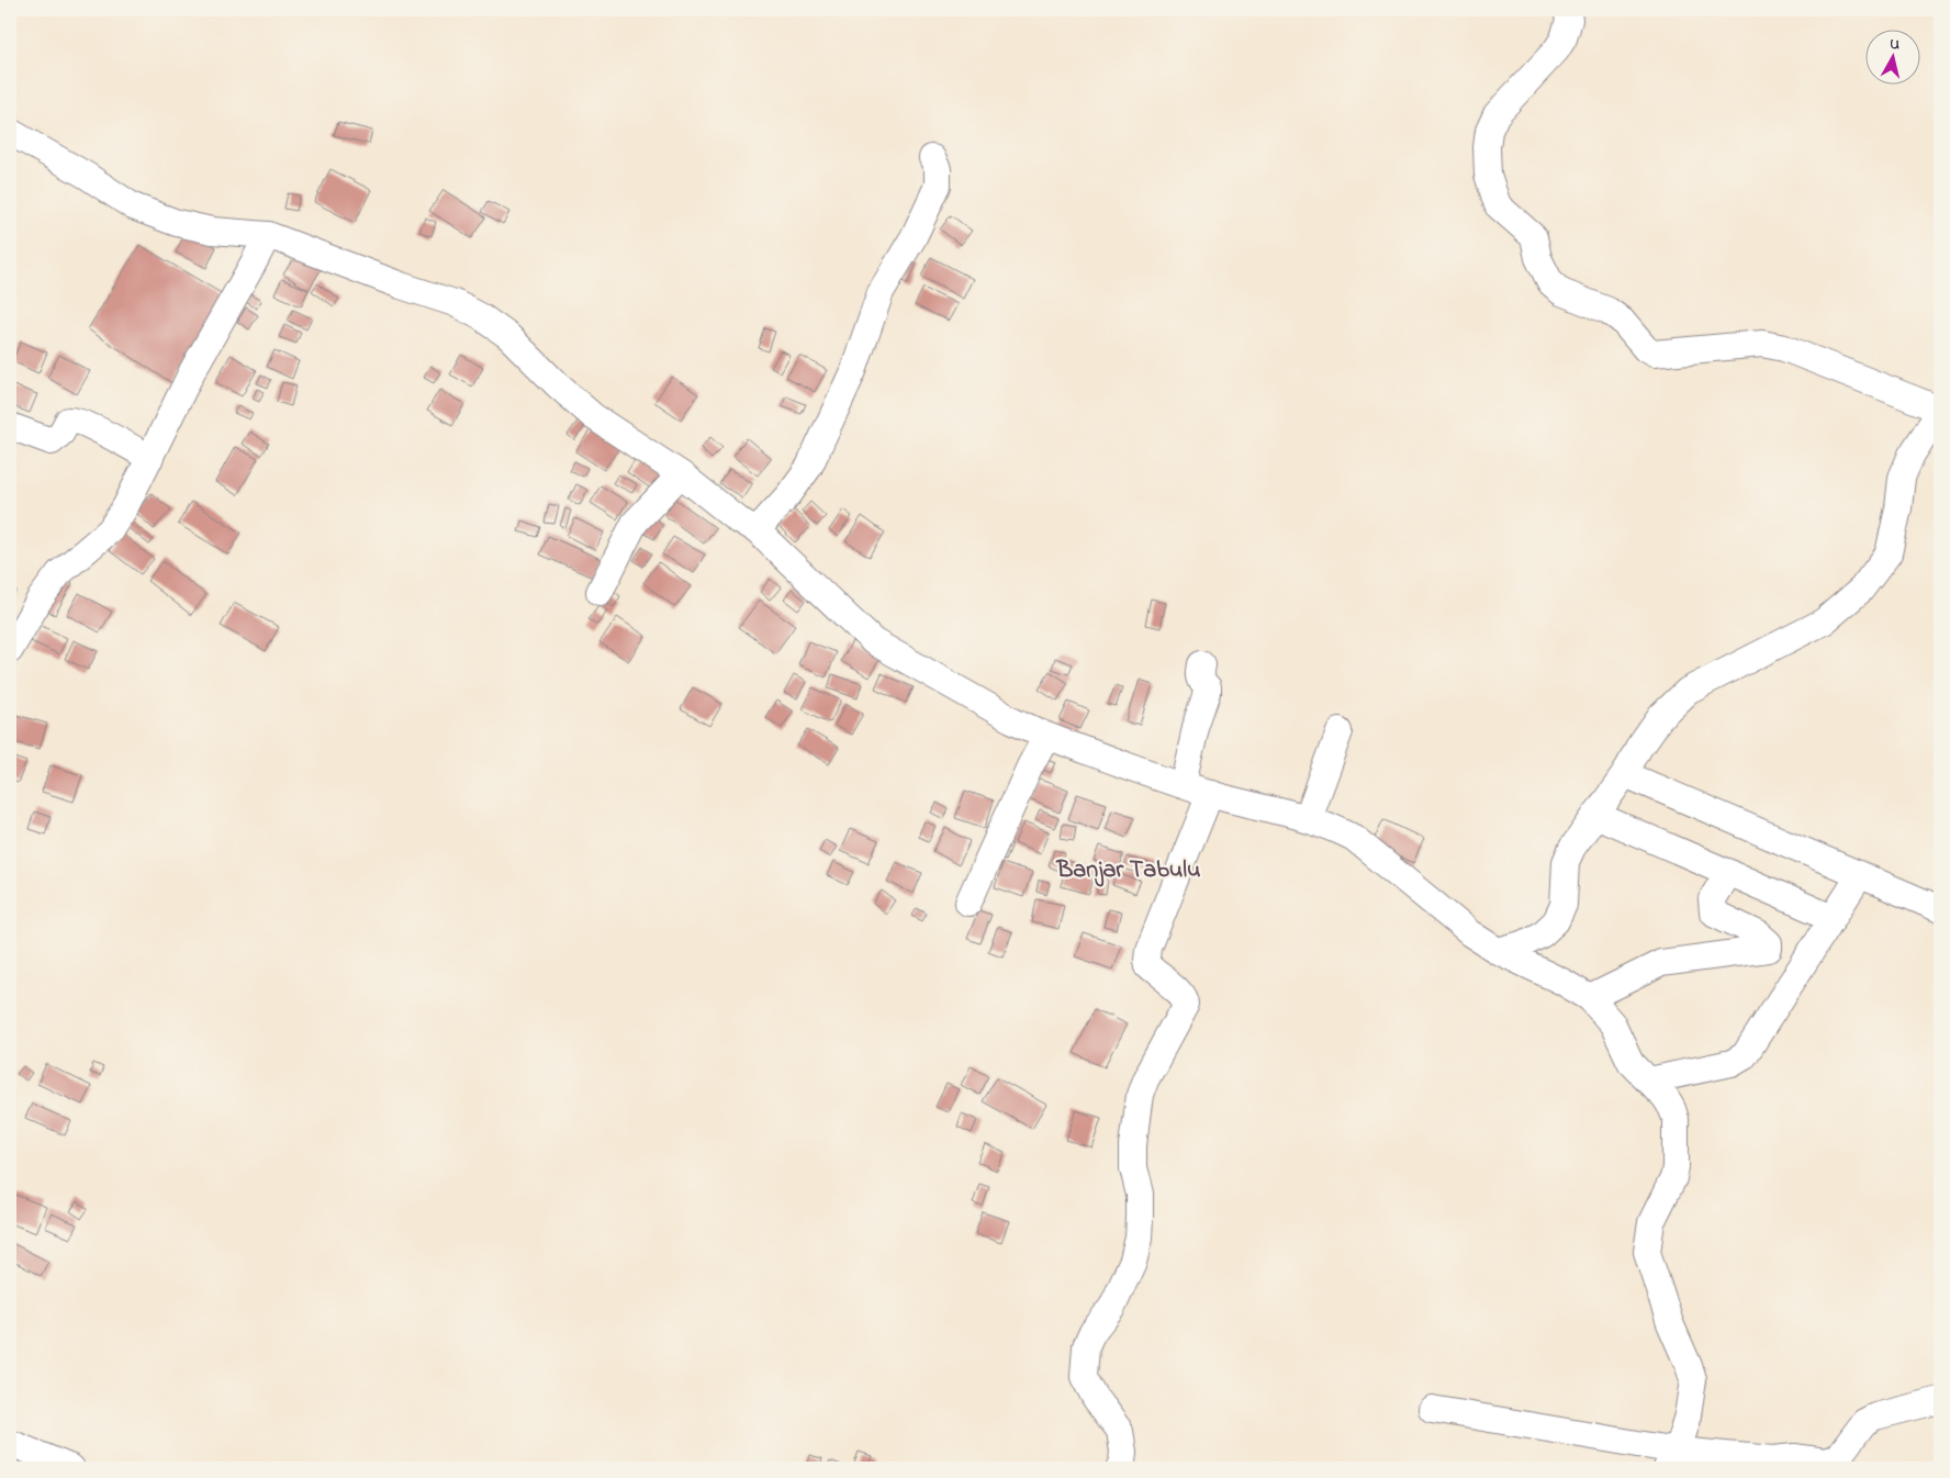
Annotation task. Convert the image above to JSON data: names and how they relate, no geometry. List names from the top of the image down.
{
  "districts": ["Banjar Tabulu"],
  "north": "top"
}
